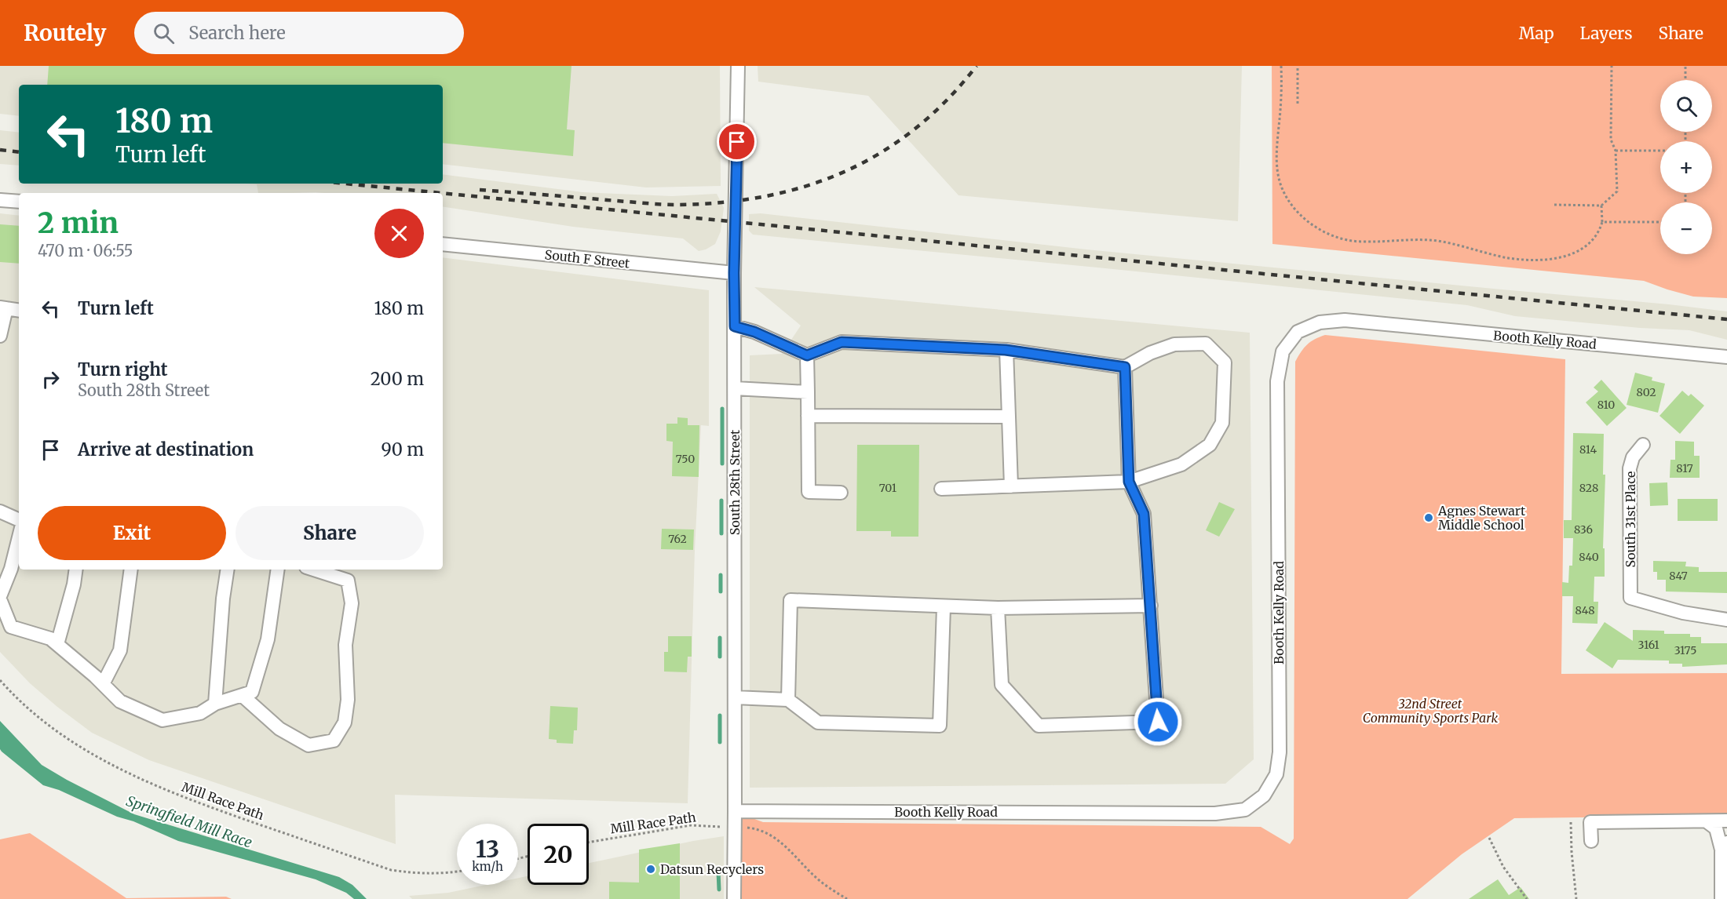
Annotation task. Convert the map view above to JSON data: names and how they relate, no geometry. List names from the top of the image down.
{
  "streets": {
    "street": [
      "South F Street",
      "Booth Kelly Road",
      "South 28th Street",
      "South 31st Place"
    ],
    "path": ["Mill Race Path"]
  },
  "crossings": [
    ["South F Street", "South 28th Street"],
    ["Booth Kelly Road", "South 28th Street"],
    ["South 28th Street", "Mill Race Path"]
  ],
  "water": ["Springfield Mill Race"],
  "parks": ["32nd Street Community Sports Park"],
  "places": ["Agnes Stewart Middle School", "Datsun Recyclers"],
  "house_numbers": [
    "802",
    "810",
    "814",
    "750",
    "817",
    "701",
    "828",
    "836",
    "762",
    "840",
    "847",
    "848",
    "3161",
    "3175"
  ],
  "page": {
    "header": "Routely",
    "search": "Search here",
    "nav": ["Map", "Layers", "Share"],
    "map_buttons": ["+", "−"],
    "turn": ["180 m", "Turn left"],
    "heading": ["2 min", "470 m · 06:55"],
    "list": [
      {
        "name": "Turn left",
        "value": "180 m"
      },
      {
        "name": "Turn right",
        "note": "South 28th Street",
        "value": "200 m"
      },
      {
        "name": "Arrive at destination",
        "value": "90 m"
      }
    ],
    "buttons": ["Exit", "Share"],
    "speed": "13 km/h",
    "limit": "20"
  }
}
